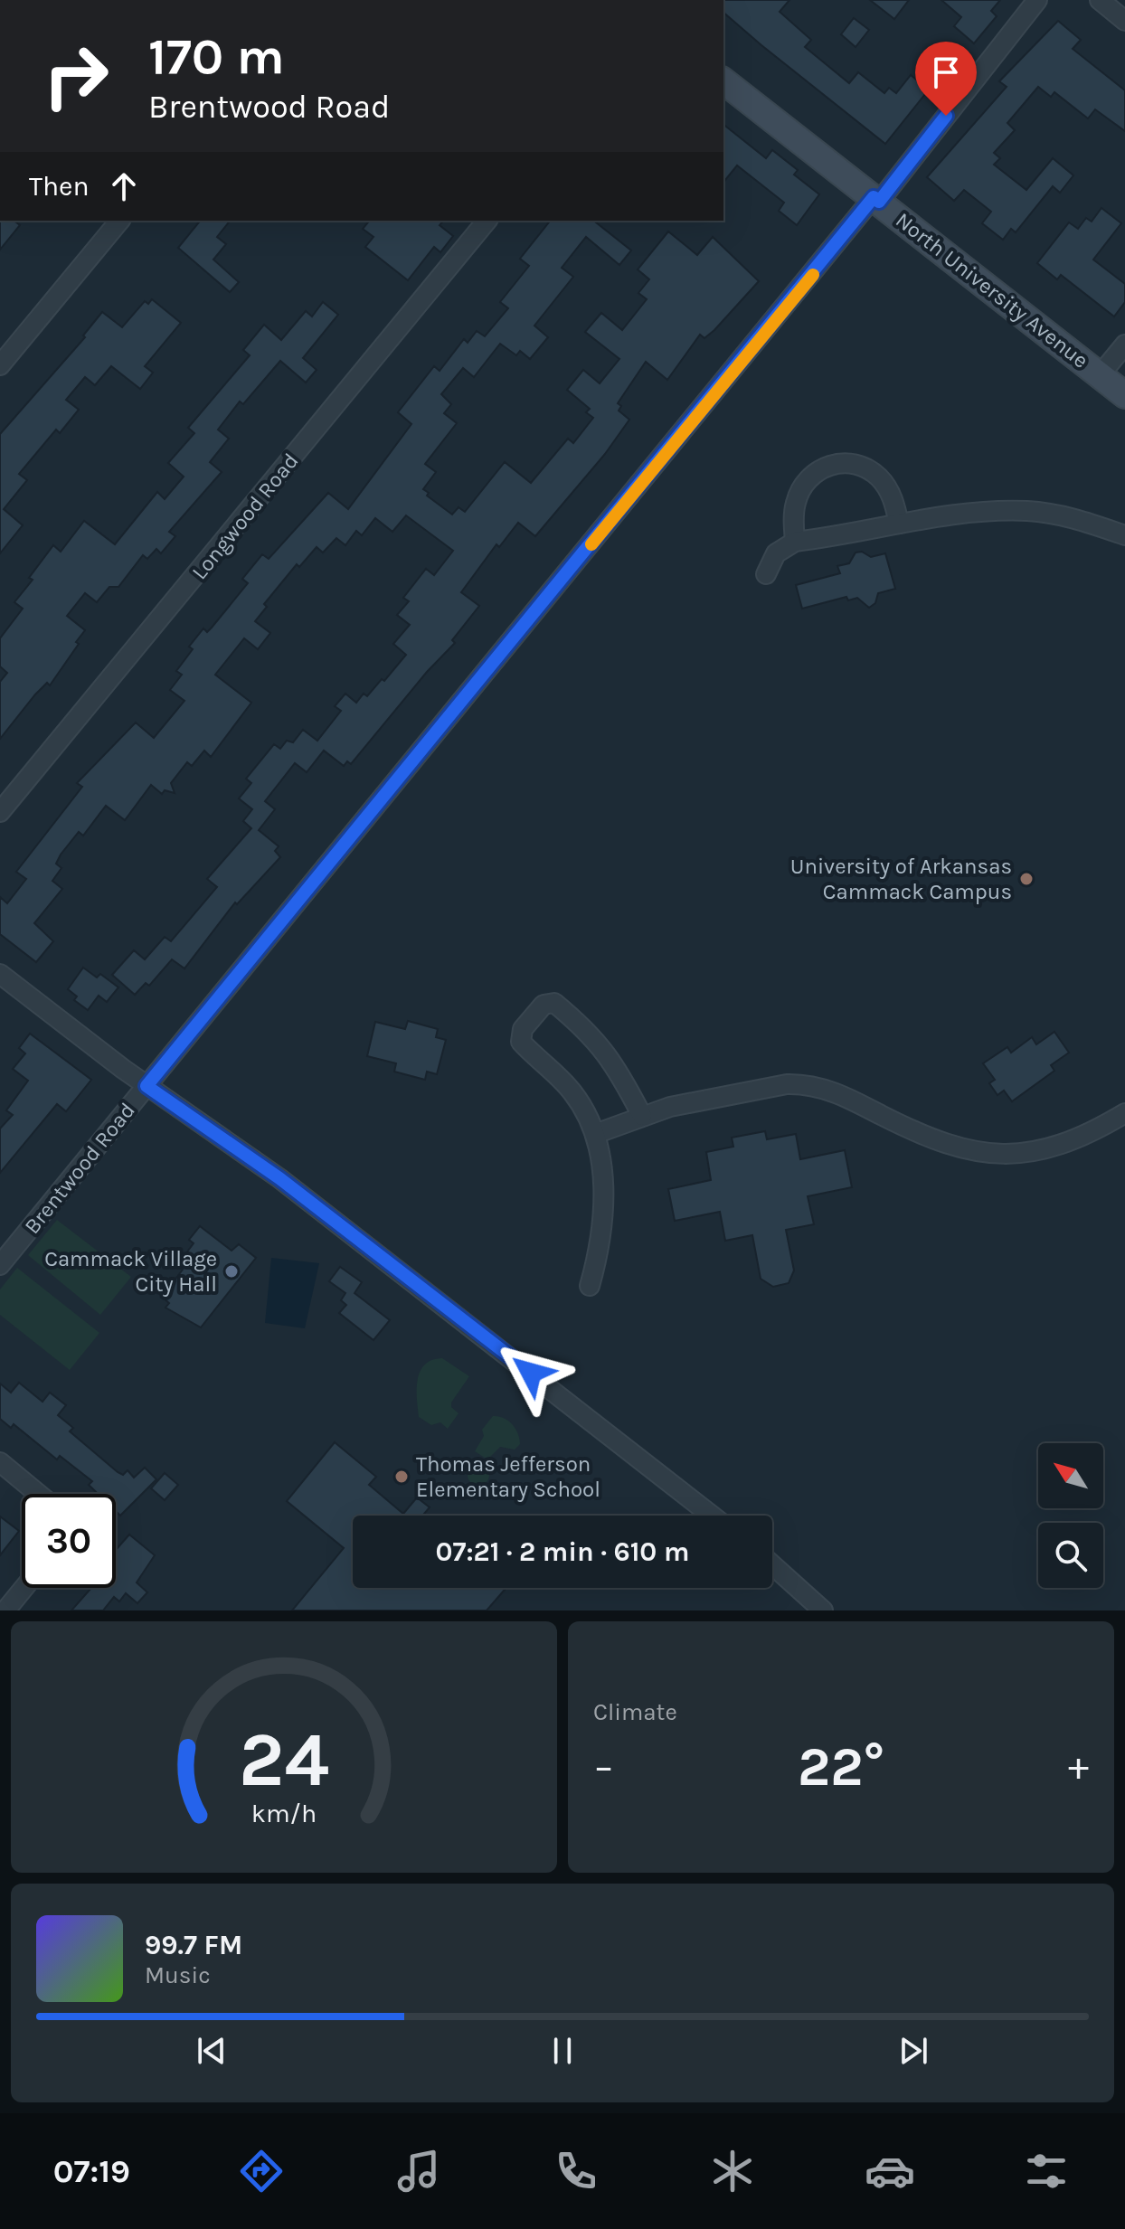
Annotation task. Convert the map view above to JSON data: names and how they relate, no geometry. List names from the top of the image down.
{
  "streets": {
    "street": ["North University Avenue", "Longwood Road", "Brentwood Road"]
  },
  "crossings": [
    ["North University Avenue", "Brentwood Road"]
  ],
  "places": ["University of Arkansas Cammack Campus", "Cammack Village City Hall", "Thomas Jefferson Elementary School"],
  "north": "top left",
  "page": {
    "turn": ["170 m", "Brentwood Road"],
    "then": "Then",
    "limit": "30",
    "trip": "07:21 · 2 min · 610 m",
    "tile": "Climate",
    "heat": ["−", "22°", "+"],
    "song": ["99.7 FM", "Music"],
    "tabs": "07:19",
    "gauge": ["24", "km/h"]
  }
}
